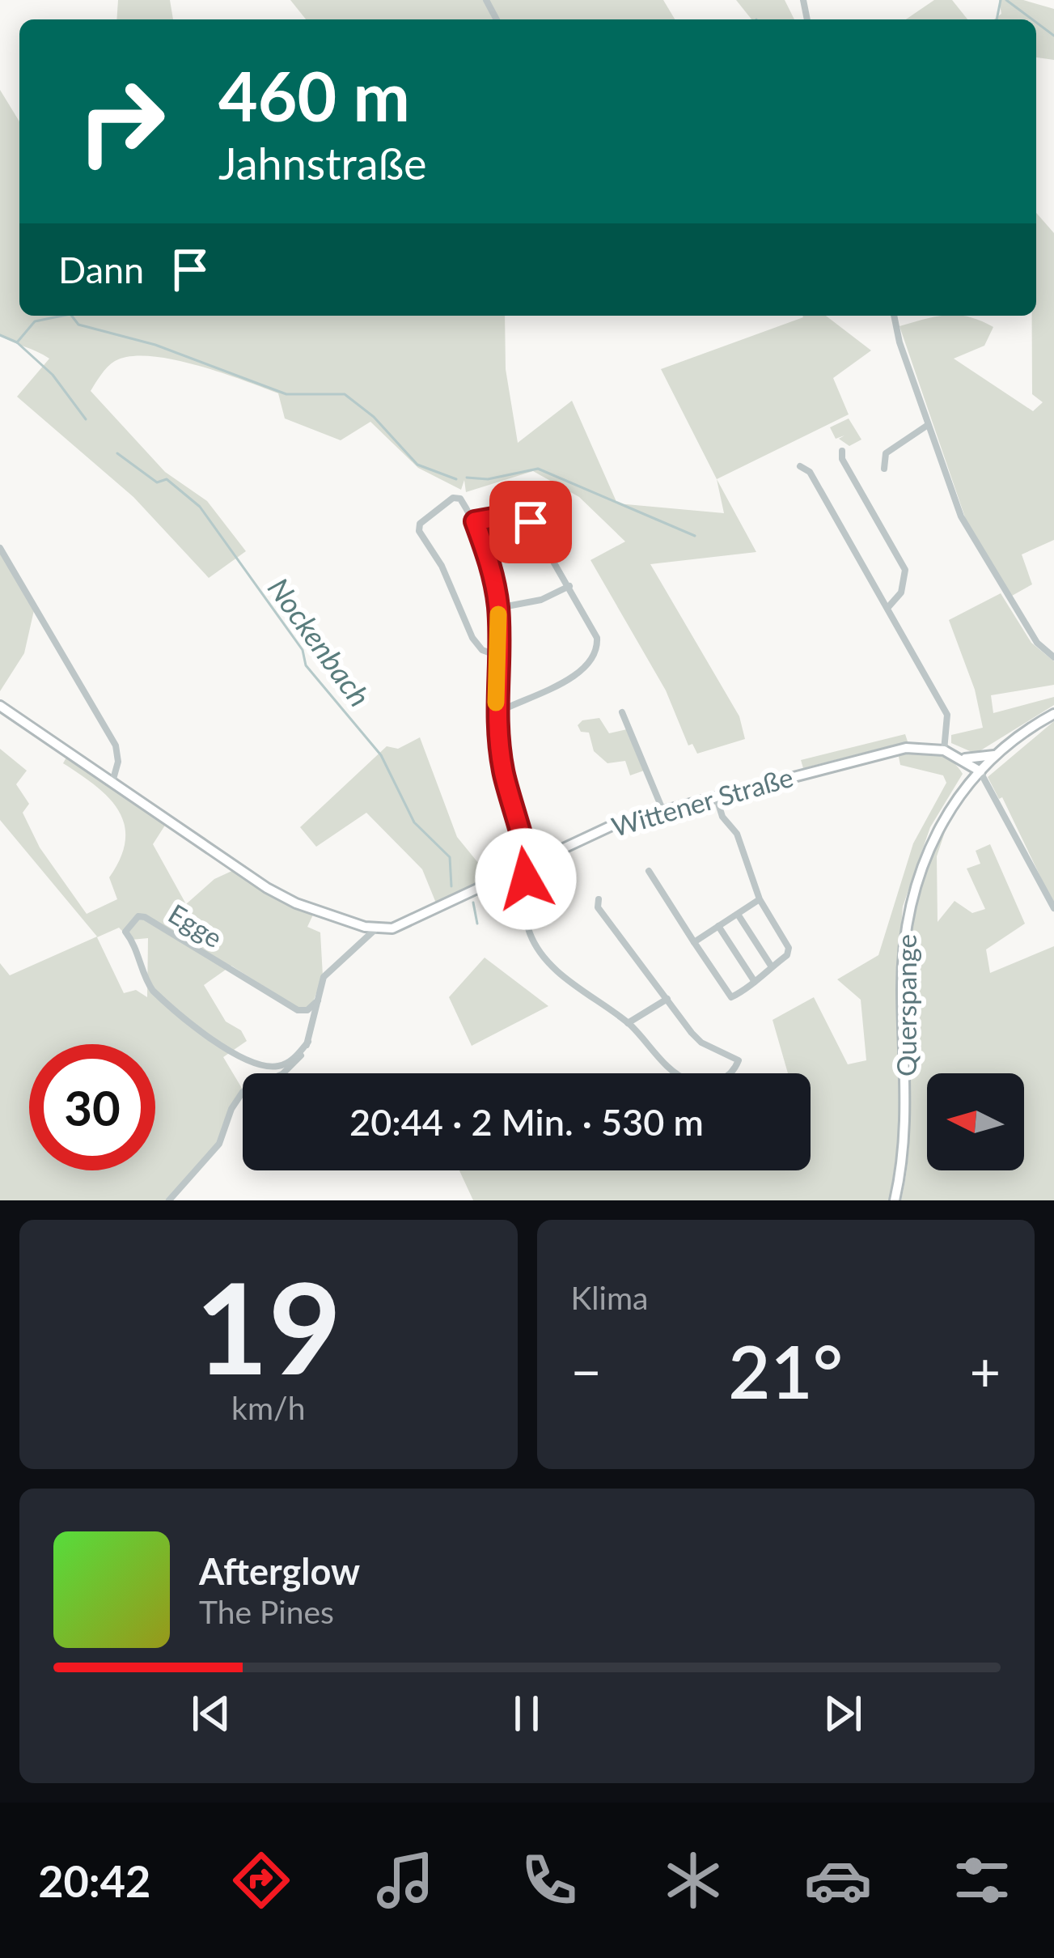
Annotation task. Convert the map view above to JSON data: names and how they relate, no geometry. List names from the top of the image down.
{
  "streets": {
    "main road": ["Wittener Straße", "Querspange"],
    "street": ["Egge"]
  },
  "crossings": [
    ["Wittener Straße", "Querspange"]
  ],
  "water": ["Nockenbach"],
  "north": "left",
  "page": {
    "turn": ["460 m", "Jahnstraße"],
    "then": "Dann",
    "limit": "30",
    "trip": "20:44 · 2 Min. · 530 m",
    "tile": [
      ["19", "km/h"],
      "Klima"
    ],
    "heat": ["−", "21°", "+"],
    "song": ["Afterglow", "The Pines"],
    "tabs": "20:42"
  }
}
